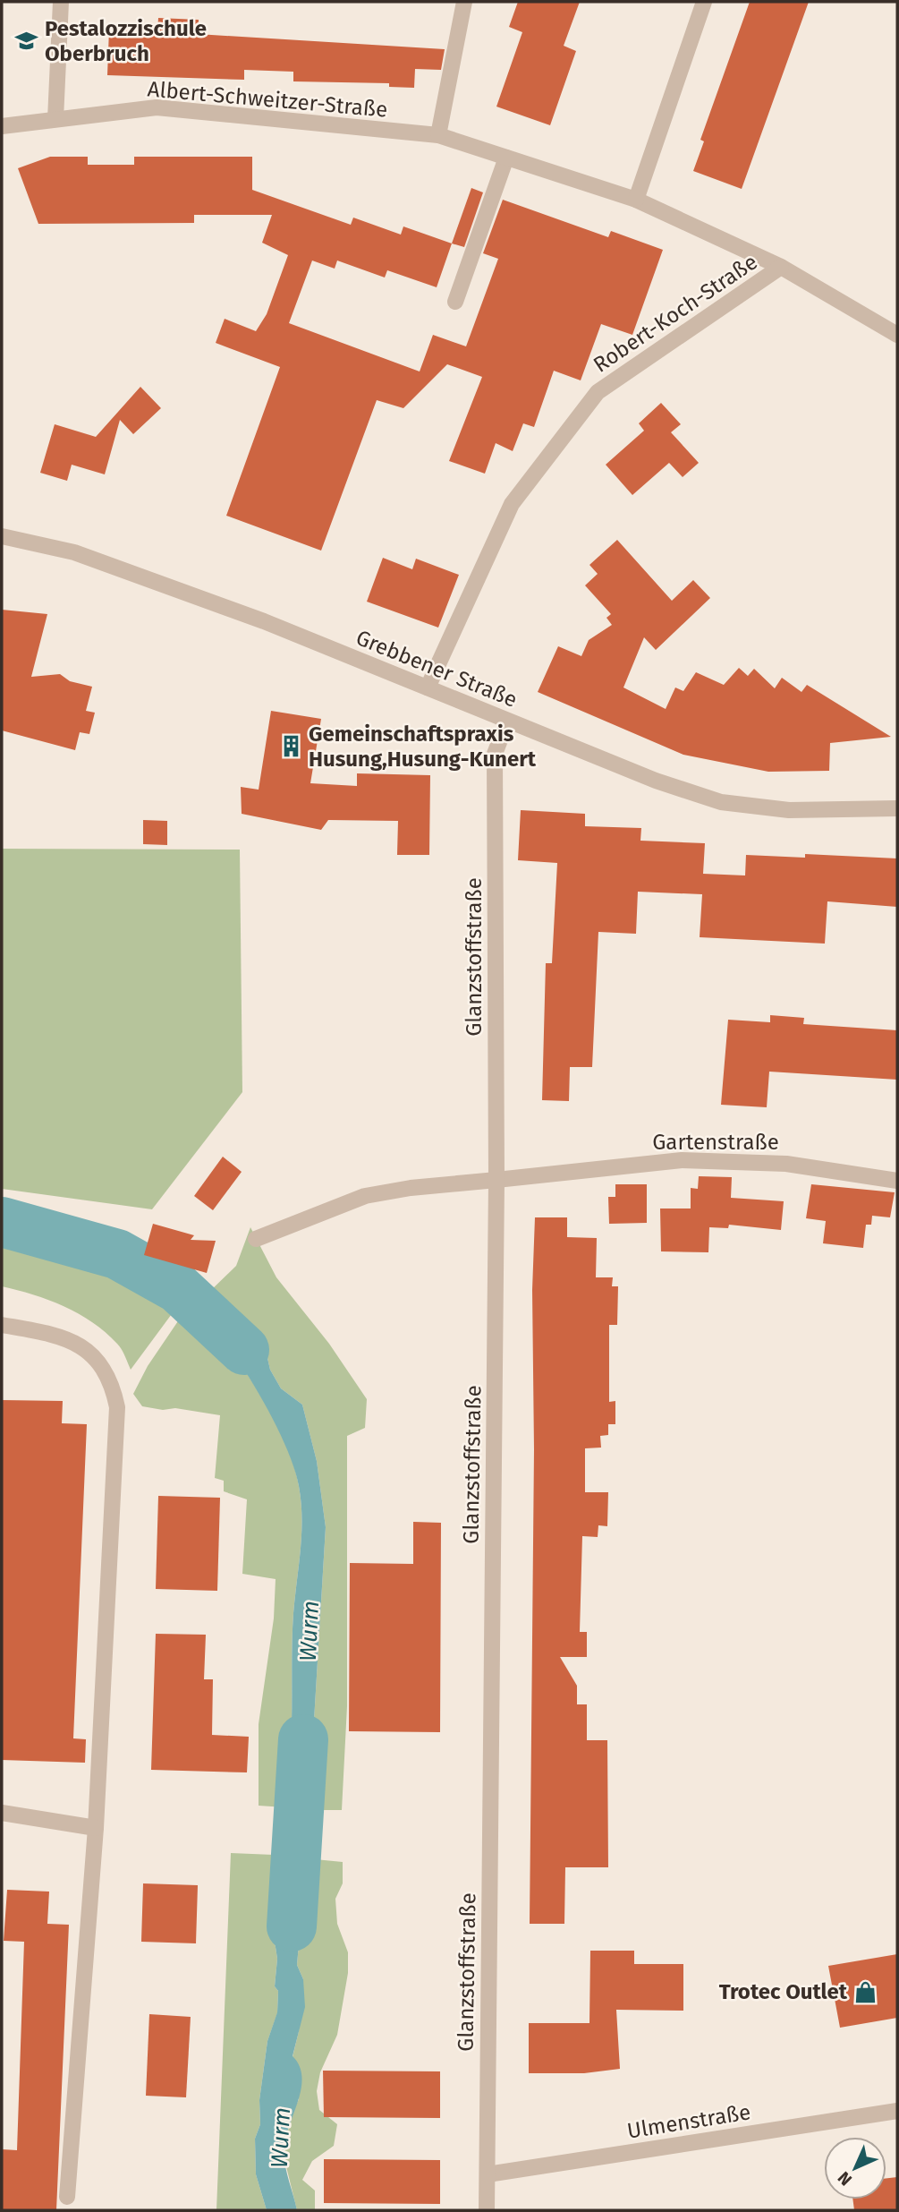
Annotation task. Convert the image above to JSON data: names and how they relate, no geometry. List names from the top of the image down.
{
  "streets": {
    "street": [
      "Albert-Schweitzer-Straße",
      "Robert-Koch-Straße",
      "Grebbener Straße",
      "Glanzstoffstraße",
      "Gartenstraße",
      "Ulmenstraße"
    ]
  },
  "crossings": [
    ["Albert-Schweitzer-Straße", "Robert-Koch-Straße"],
    ["Robert-Koch-Straße", "Grebbener Straße"],
    ["Grebbener Straße", "Glanzstoffstraße"],
    ["Glanzstoffstraße", "Gartenstraße"],
    ["Glanzstoffstraße", "Ulmenstraße"]
  ],
  "water": ["Wurm"],
  "places": {
    "school or university": ["Pestalozzischule Oberbruch"],
    "building": ["Gemeinschaftspraxis Husung,Husung-Kunert"],
    "shop": ["Trotec Outlet"]
  },
  "north": "bottom left"
}
